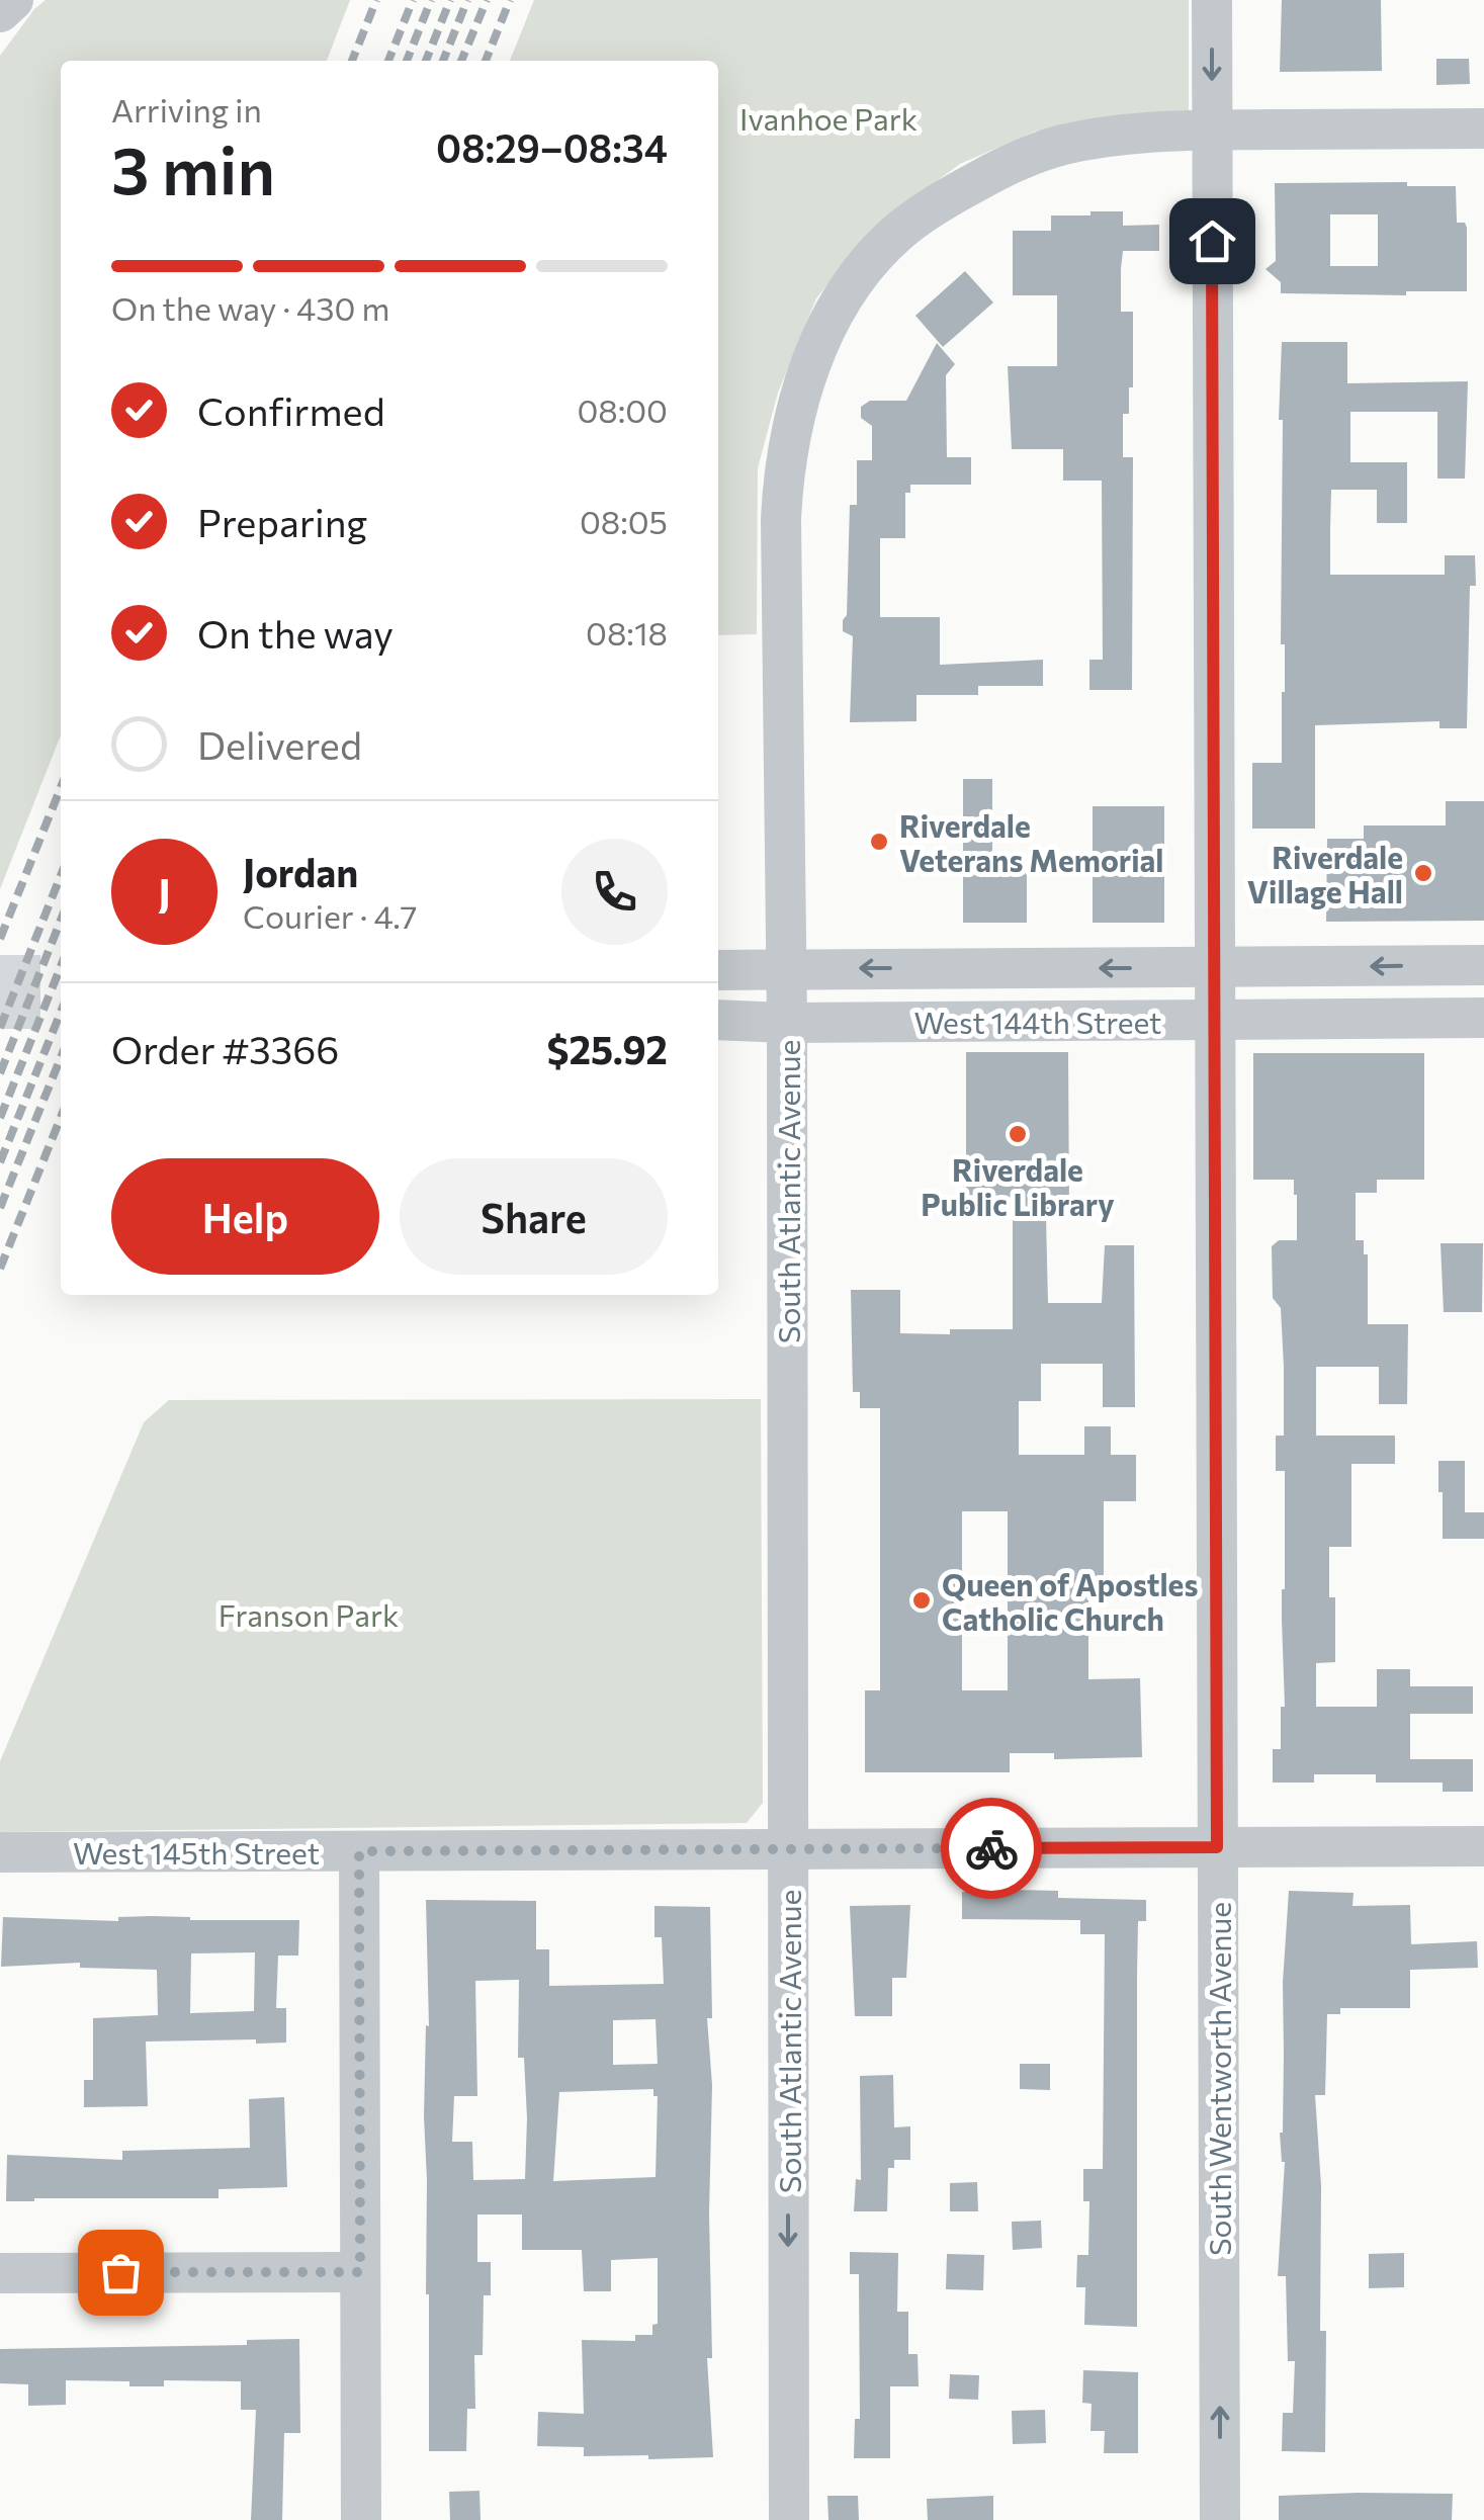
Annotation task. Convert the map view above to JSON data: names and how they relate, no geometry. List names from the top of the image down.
{
  "streets": {
    "street": [
      "West 144th Street",
      "South Atlantic Avenue",
      "West 145th Street",
      "South Wentworth Avenue"
    ]
  },
  "crossings": [
    ["West 144th Street", "South Atlantic Avenue"],
    ["West 144th Street", "South Wentworth Avenue"],
    ["South Atlantic Avenue", "West 145th Street"],
    ["South Atlantic Avenue", "South Wentworth Avenue"],
    ["West 145th Street", "South Wentworth Avenue"]
  ],
  "parks": ["Ivanhoe Park", "Franson Park"],
  "places": [
    "Riverdale Veterans Memorial",
    "Riverdale Village Hall",
    "Riverdale Public Library",
    "Queen of Apostles Catholic Church"
  ],
  "page": {
    "heading": ["3 min", "Arriving in", "08:29–08:34"],
    "panel": [
      "Jordan",
      "Courier · 4.7",
      "Order #3366",
      "$25.92"
    ],
    "bar": "On the way · 430 m",
    "list": [
      ["Confirmed", "08:00"],
      ["Preparing", "08:05"],
      ["On the way", "08:18"],
      "Delivered"
    ],
    "round": "J",
    "buttons": ["Help", "Share"]
  }
}
